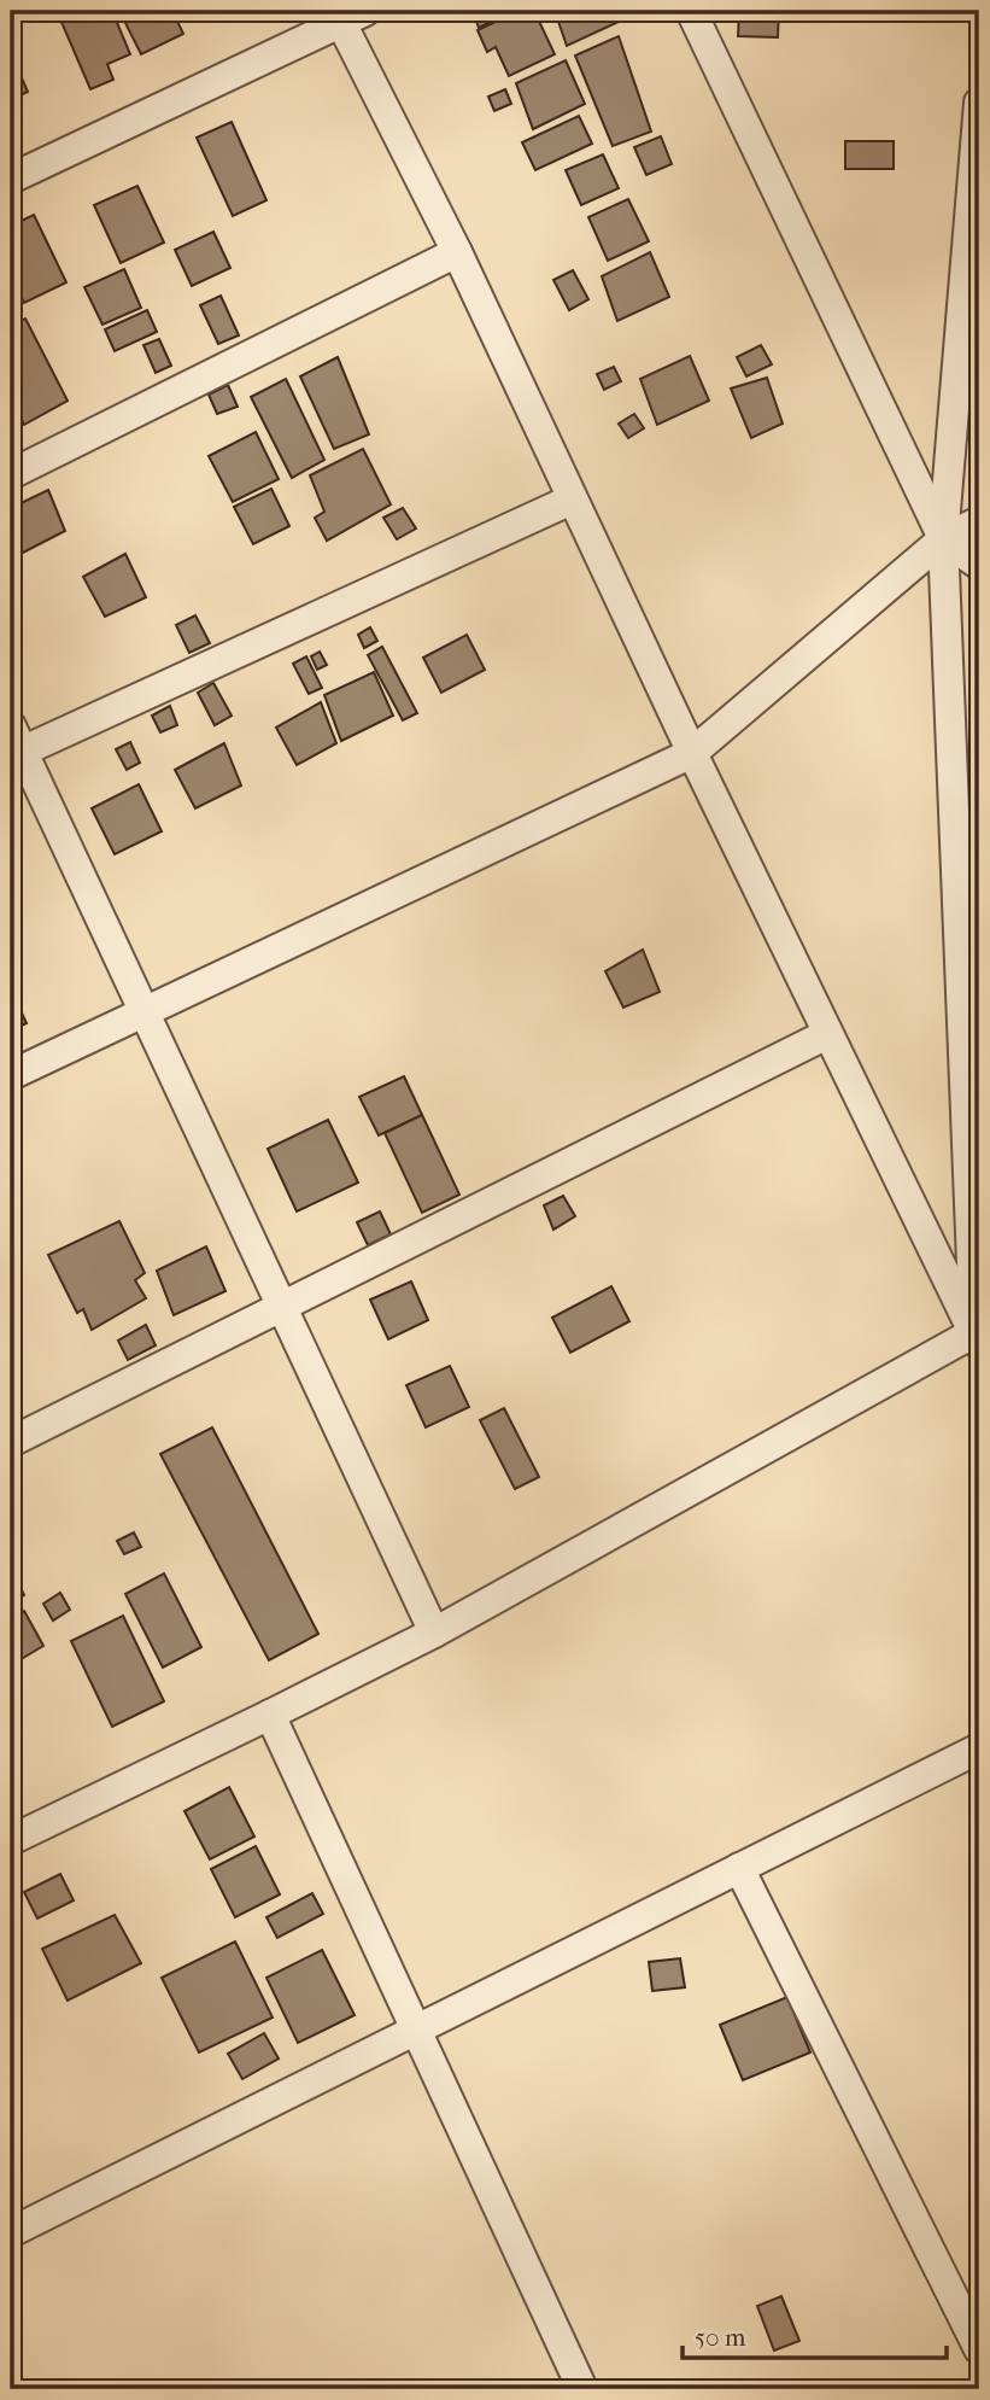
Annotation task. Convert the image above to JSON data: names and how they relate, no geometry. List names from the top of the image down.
{
  "scale_bar": "50 m"
}
